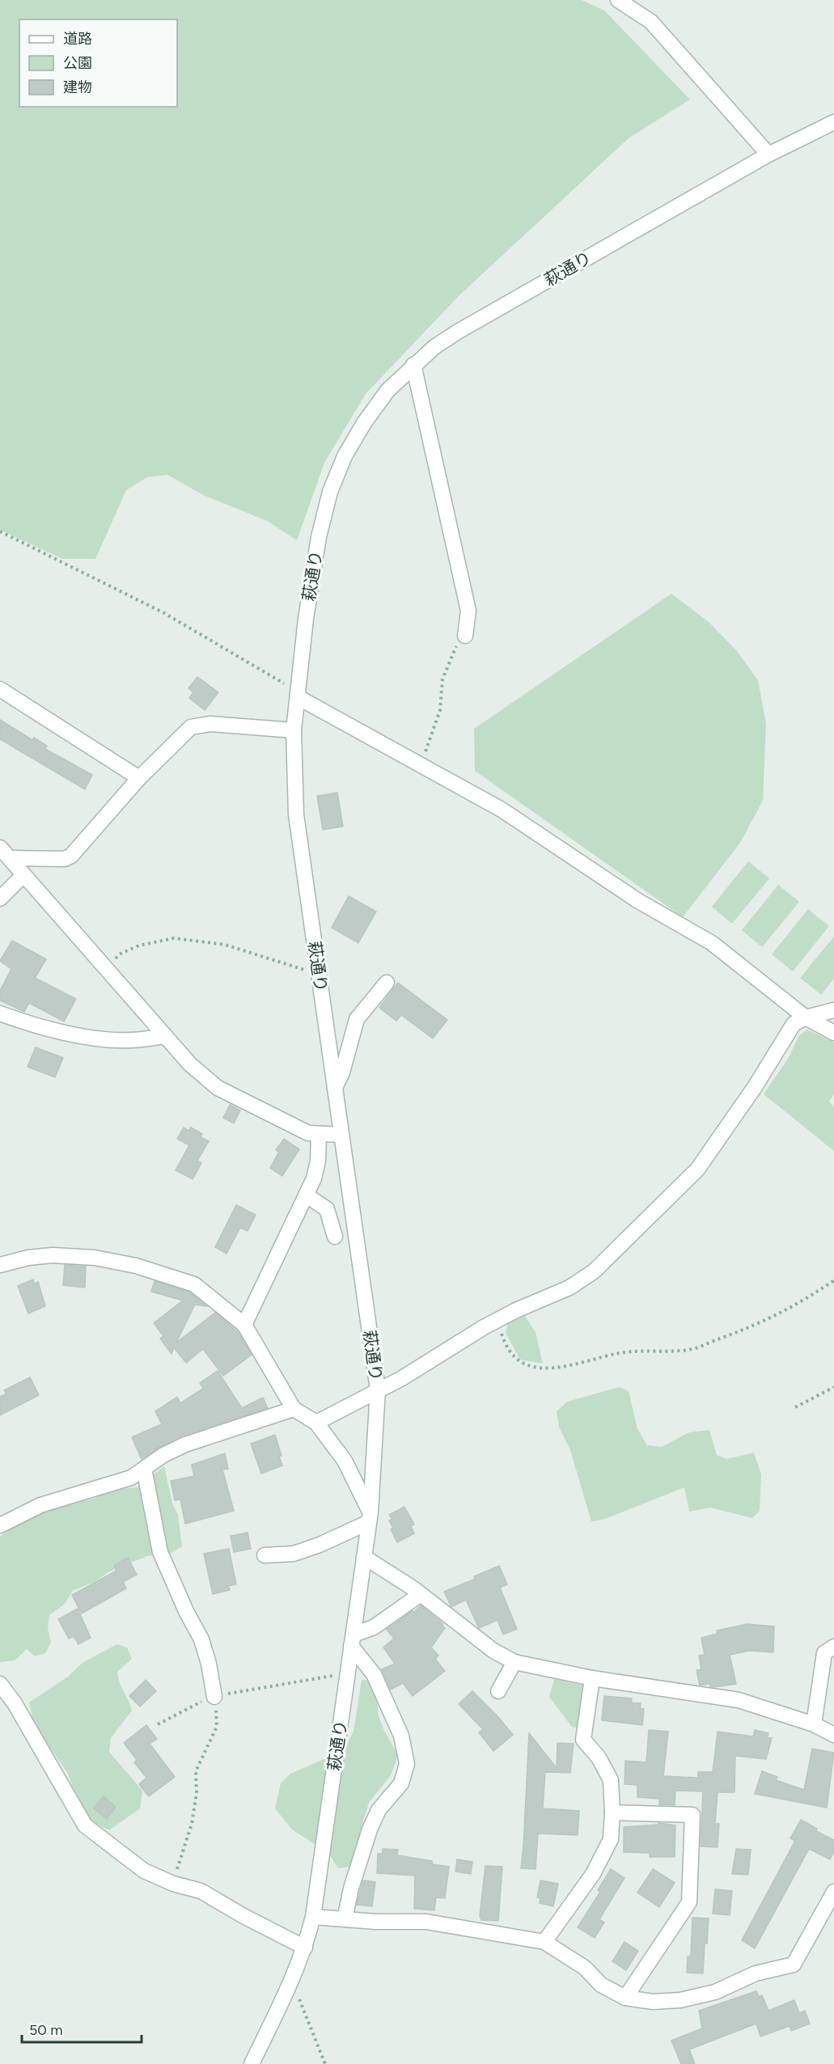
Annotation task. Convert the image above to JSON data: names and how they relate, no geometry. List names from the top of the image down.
{
  "streets": {
    "street": ["萩通り"]
  },
  "legend": ["道路", "公園", "建物"],
  "scale_bar": "50 m"
}
